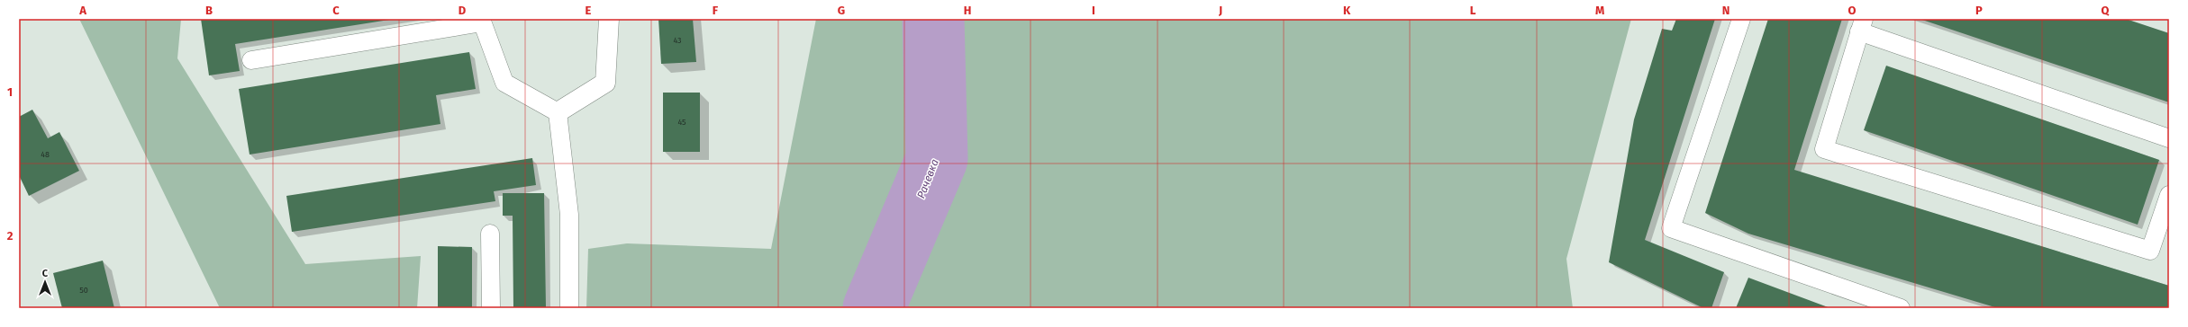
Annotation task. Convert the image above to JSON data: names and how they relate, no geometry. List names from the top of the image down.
{
  "water": ["Рачевка"],
  "house_numbers": [
    "43",
    "45",
    "48",
    "50"
  ],
  "north": "top",
  "grid": {
    "columns": [
      "A",
      "B",
      "C",
      "D",
      "E",
      "F",
      "G",
      "H",
      "I",
      "J",
      "K",
      "L",
      "M",
      "N",
      "O",
      "P",
      "Q"
    ],
    "rows": ["1", "2"]
  }
}
